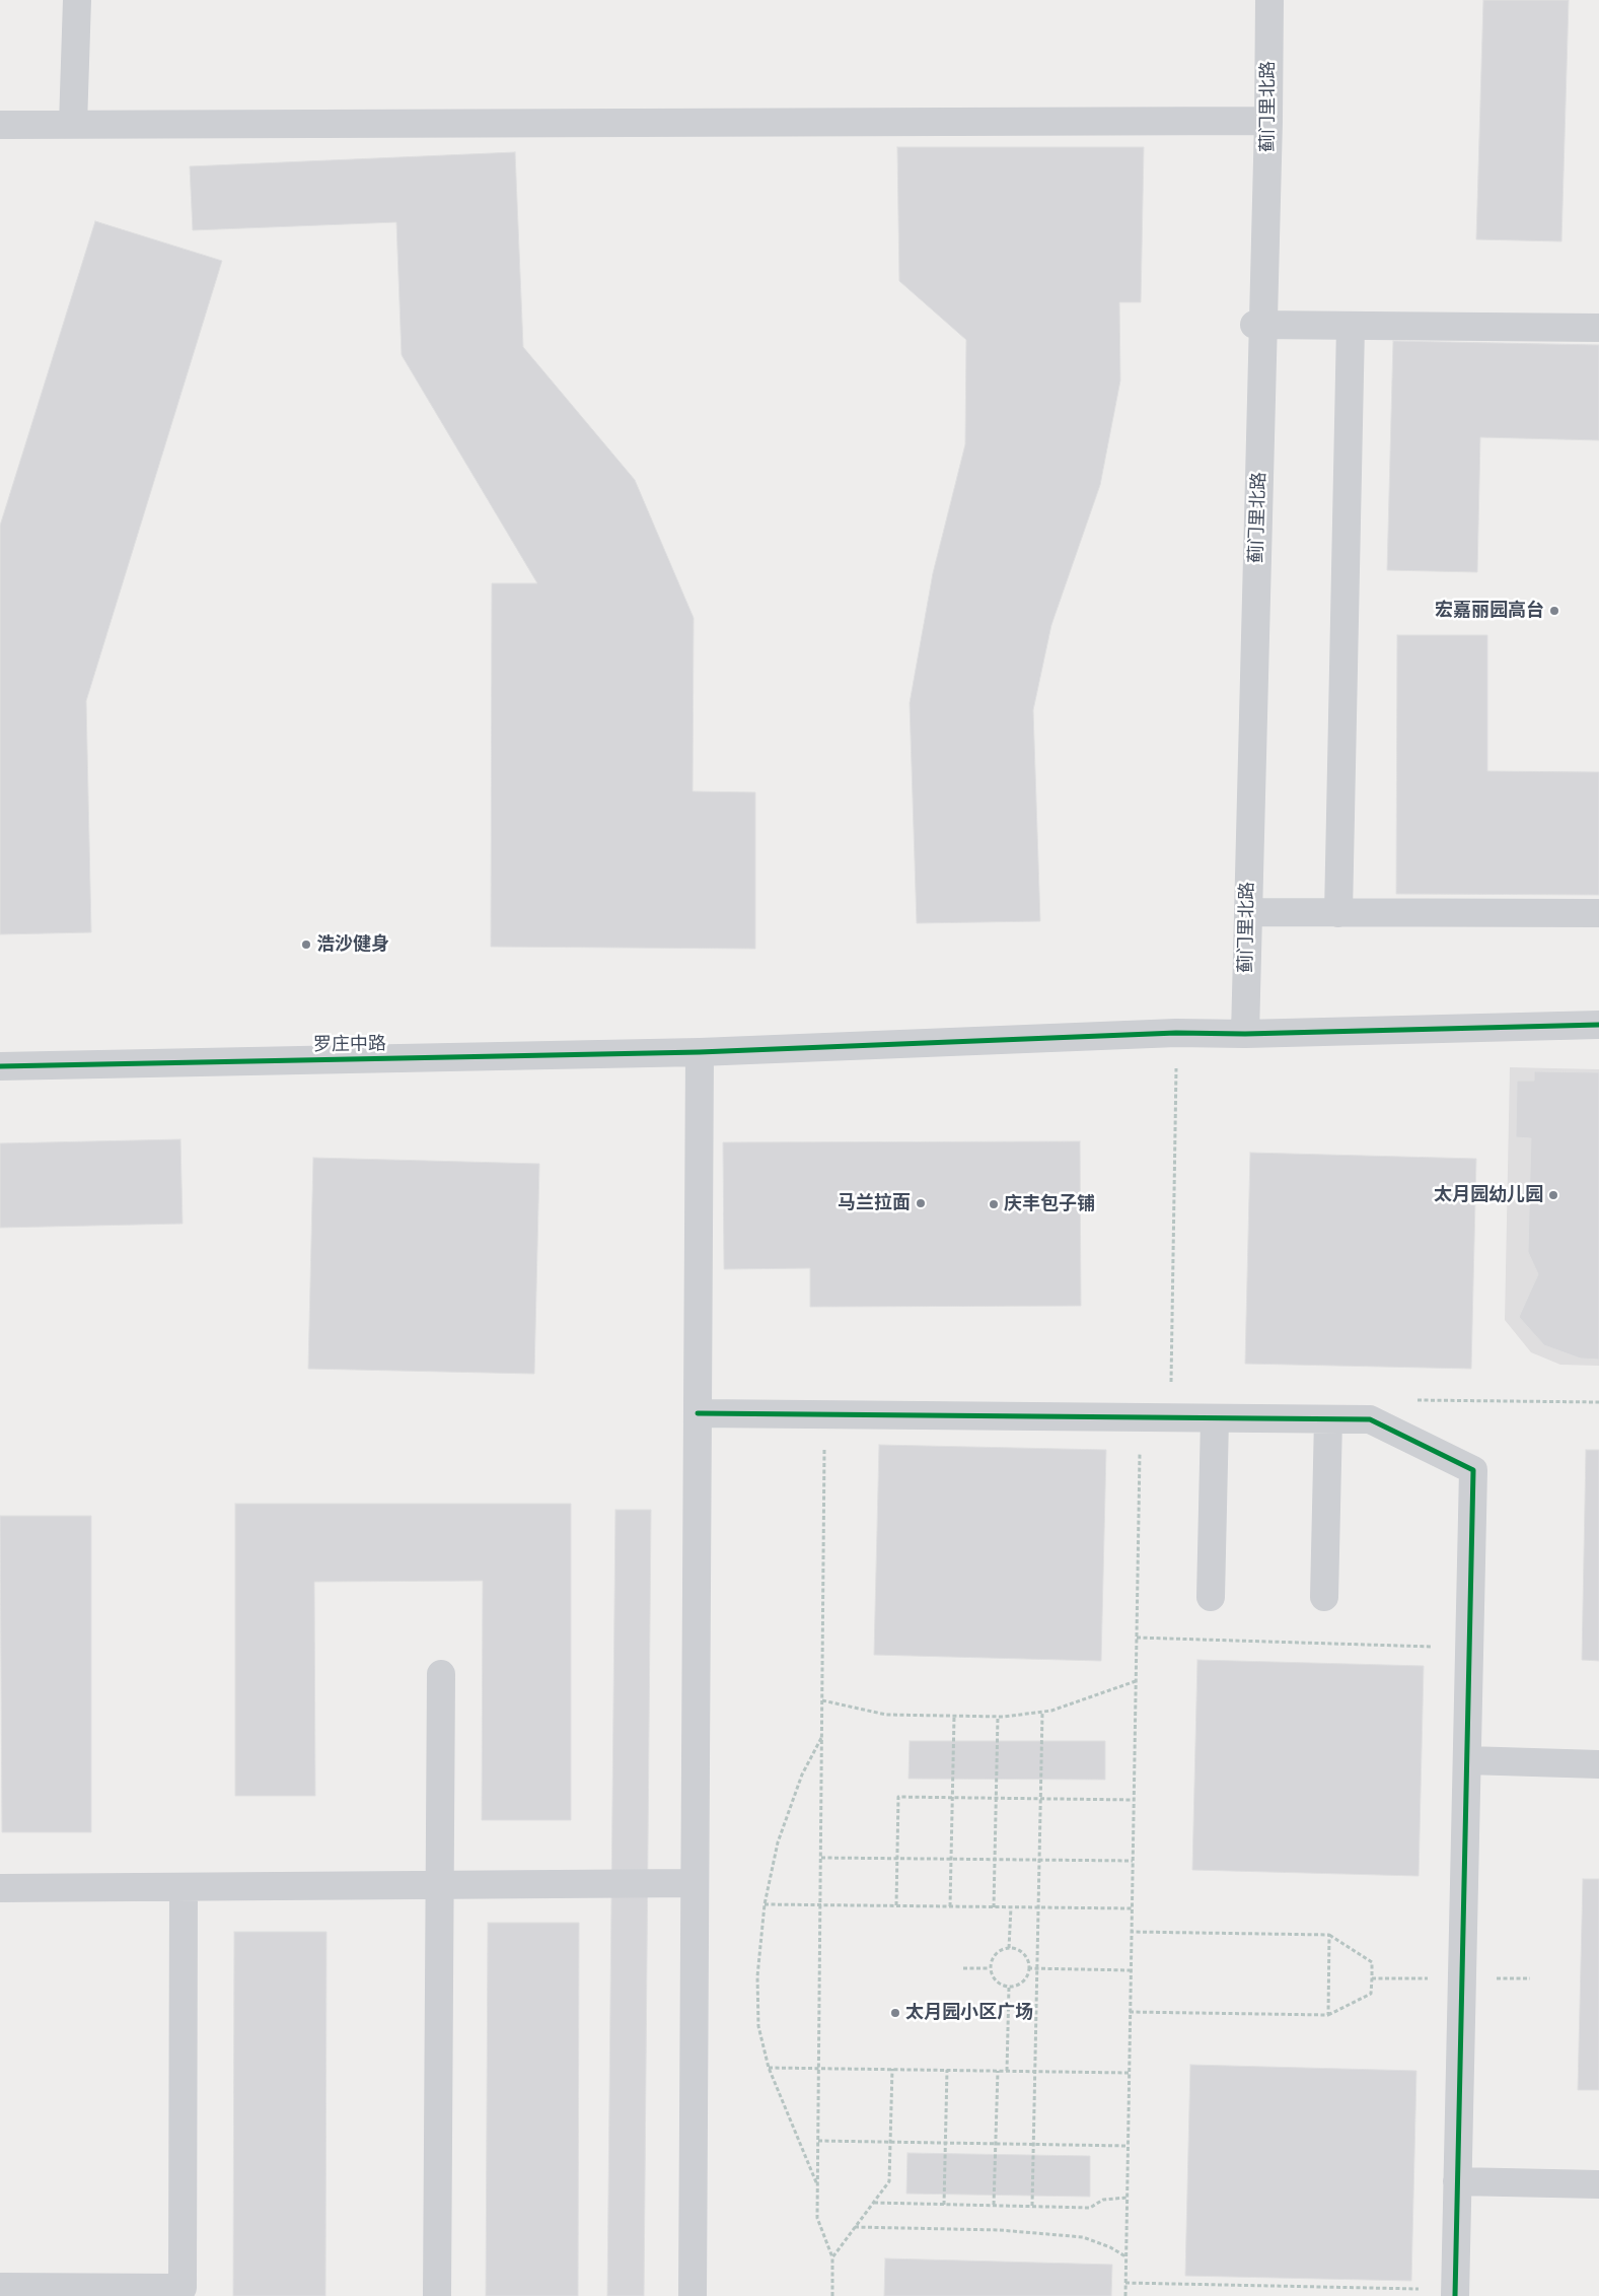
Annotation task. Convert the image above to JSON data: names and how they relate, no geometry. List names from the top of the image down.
{
  "streets": {
    "street": ["蓟门里北路", "罗庄中路"]
  },
  "crossings": [
    ["蓟门里北路", "罗庄中路"]
  ],
  "places": [
    "宏嘉丽园高台",
    "浩沙健身",
    "太月园幼儿园",
    "马兰拉面",
    "庆丰包子铺",
    "太月园小区广场"
  ]
}
